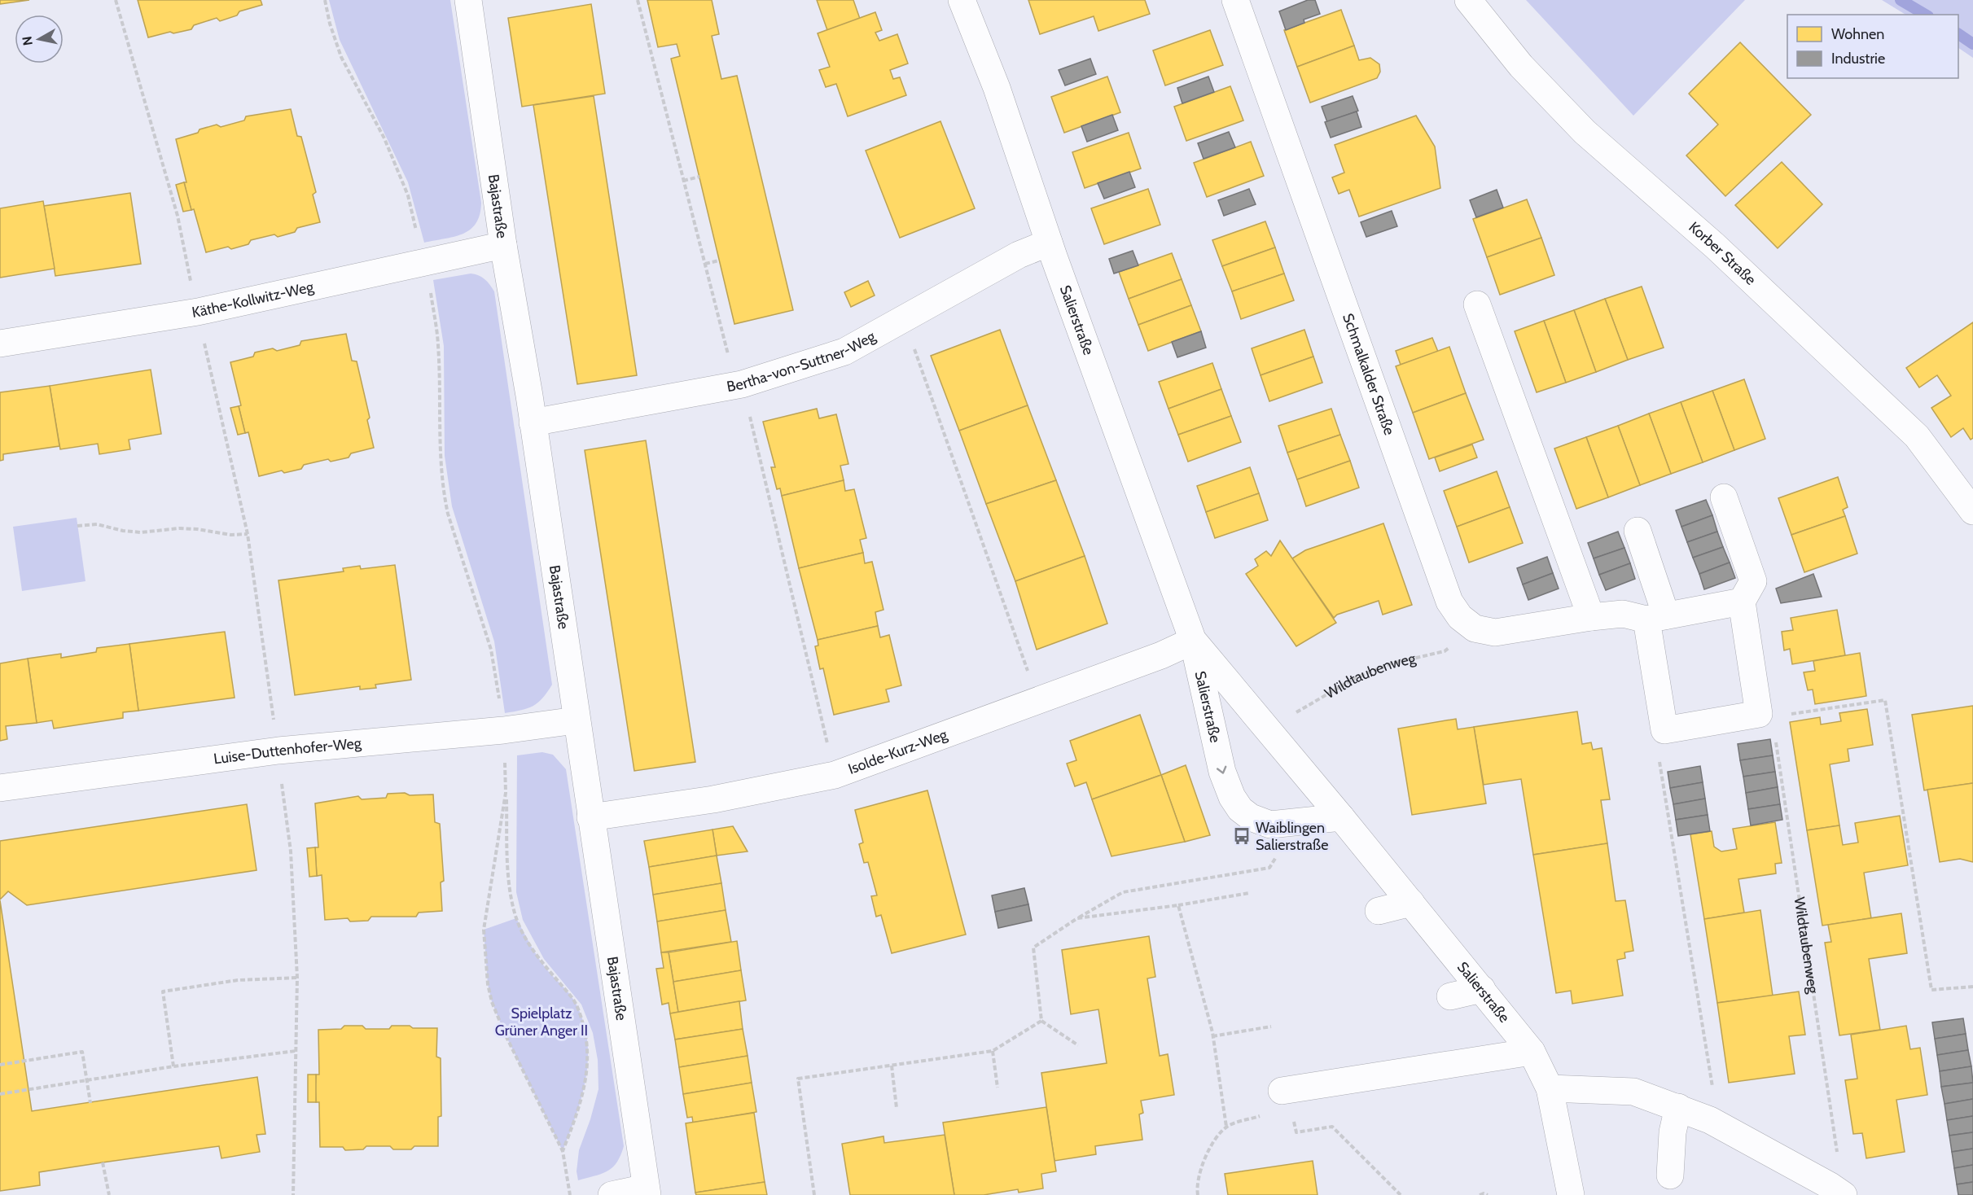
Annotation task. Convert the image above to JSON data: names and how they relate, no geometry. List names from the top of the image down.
{
  "streets": {
    "street": [
      "Bajastraße",
      "Korber Straße",
      "Käthe-Kollwitz-Weg",
      "Salierstraße",
      "Bertha-von-Suttner-Weg",
      "Schmalkalder Straße",
      "Luise-Duttenhofer-Weg",
      "Isolde-Kurz-Weg"
    ],
    "path": ["Wildtaubenweg"]
  },
  "crossings": [
    ["Bajastraße", "Käthe-Kollwitz-Weg"],
    ["Bajastraße", "Bertha-von-Suttner-Weg"],
    ["Bajastraße", "Luise-Duttenhofer-Weg"],
    ["Bajastraße", "Isolde-Kurz-Weg"],
    ["Salierstraße", "Bertha-von-Suttner-Weg"],
    ["Salierstraße", "Wildtaubenweg"],
    ["Salierstraße", "Isolde-Kurz-Weg"],
    ["Schmalkalder Straße", "Wildtaubenweg"]
  ],
  "parks": ["Spielplatz Grüner Anger II"],
  "places": {
    "bus stop": ["Waiblingen Salierstraße"]
  },
  "legend": ["Wohnen", "Industrie"],
  "north": "left"
}
